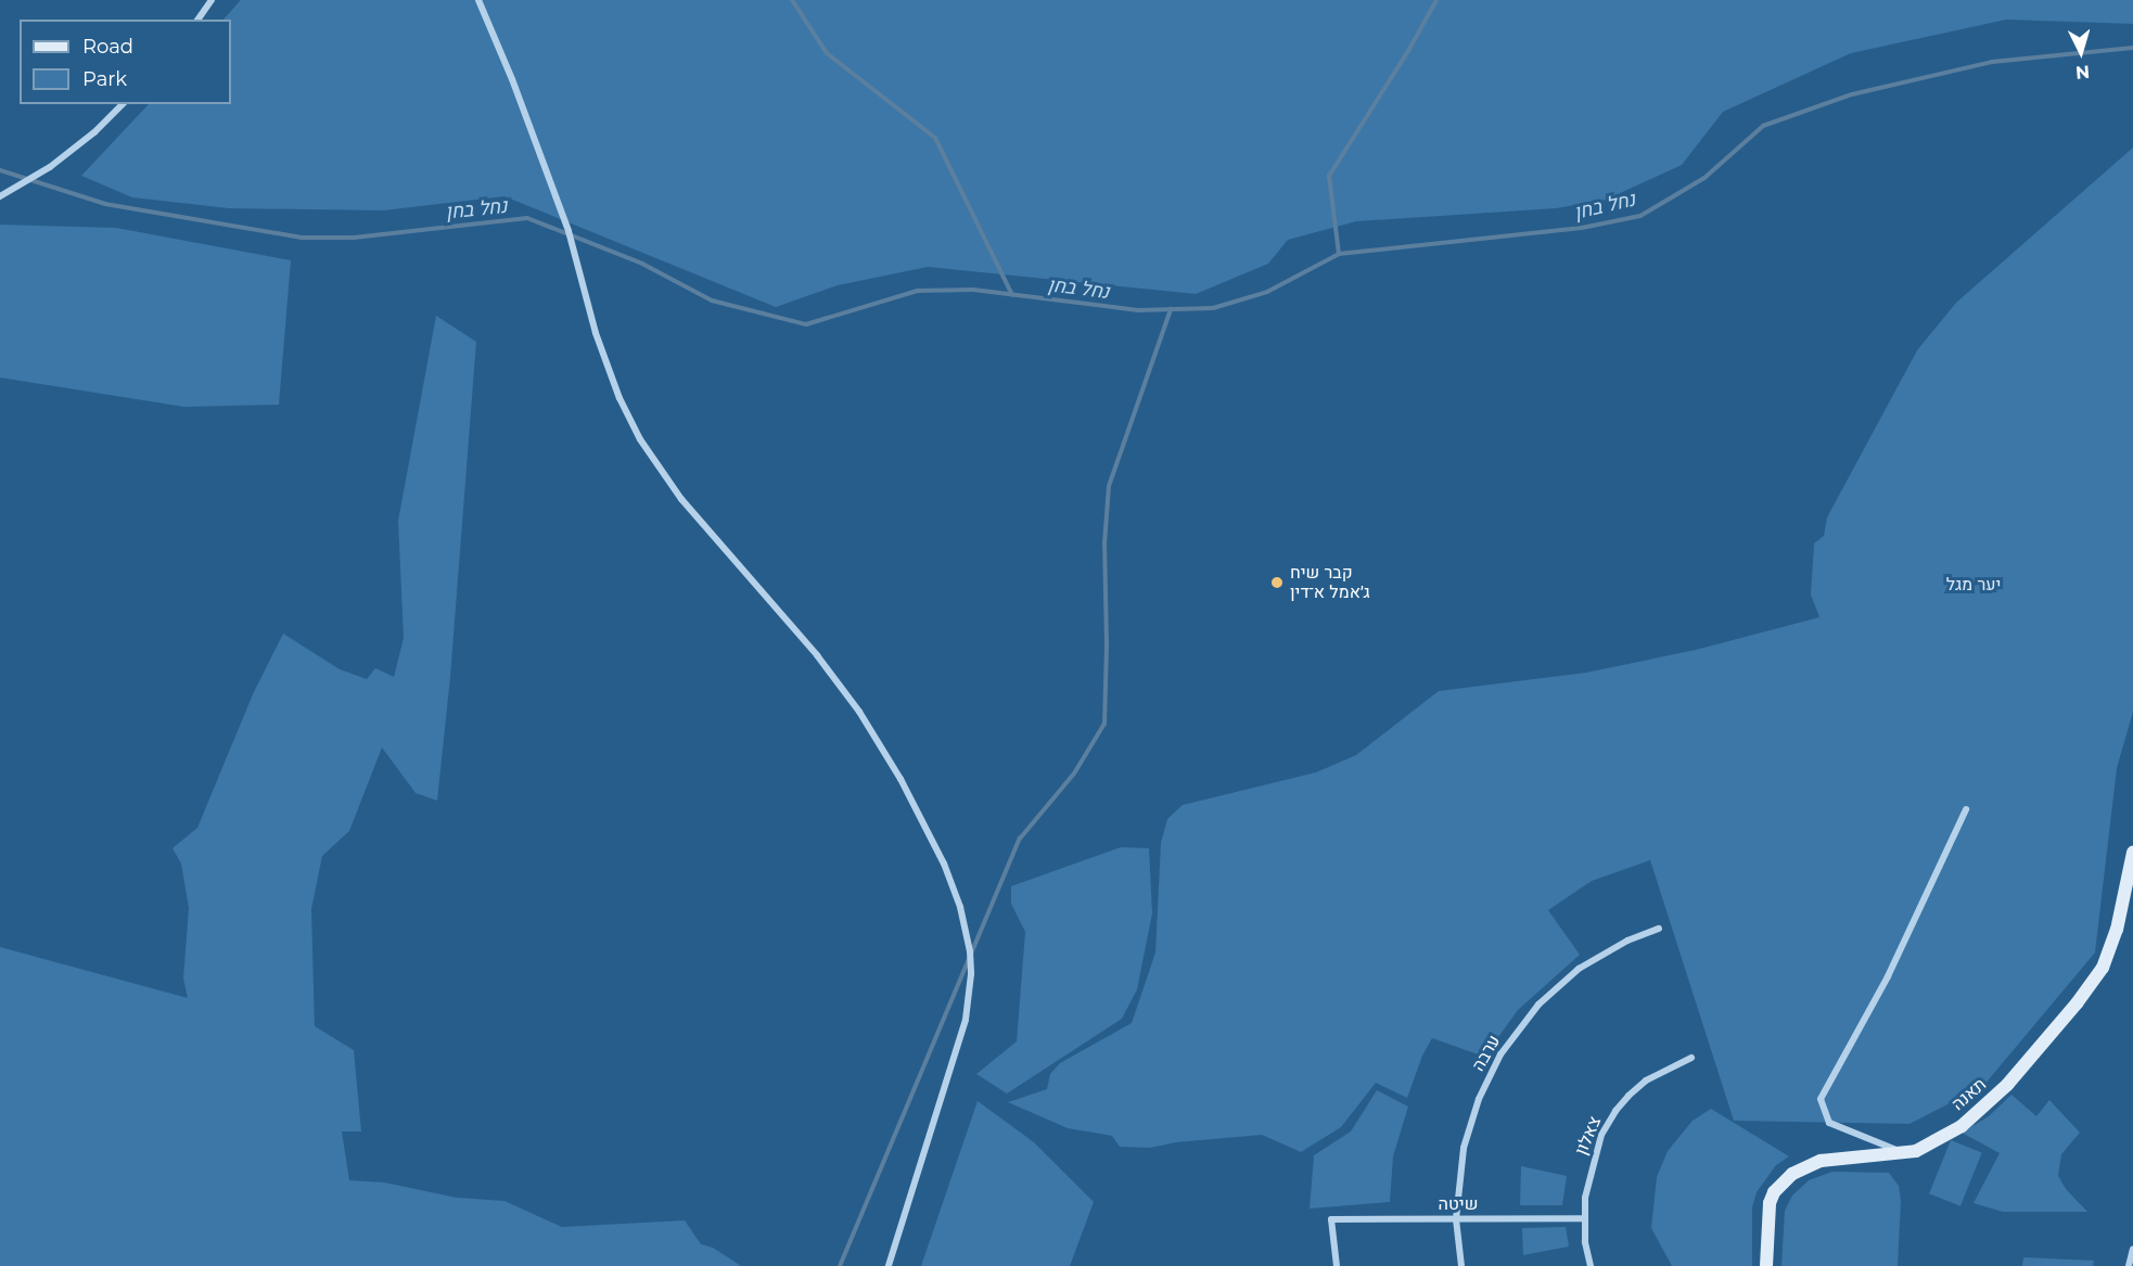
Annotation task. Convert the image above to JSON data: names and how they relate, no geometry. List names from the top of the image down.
{
  "streets": {
    "street": [
      "ערבה",
      "תאנה",
      "צאלון",
      "שיטה"
    ]
  },
  "crossings": [
    ["ערבה", "שיטה"],
    ["צאלון", "שיטה"]
  ],
  "water": ["נחל בחן"],
  "parks": ["יער מגל"],
  "places": ["קבר שיח ג׳אמל א־דין"],
  "legend": ["Road", "Park"],
  "north": "bottom"
}
